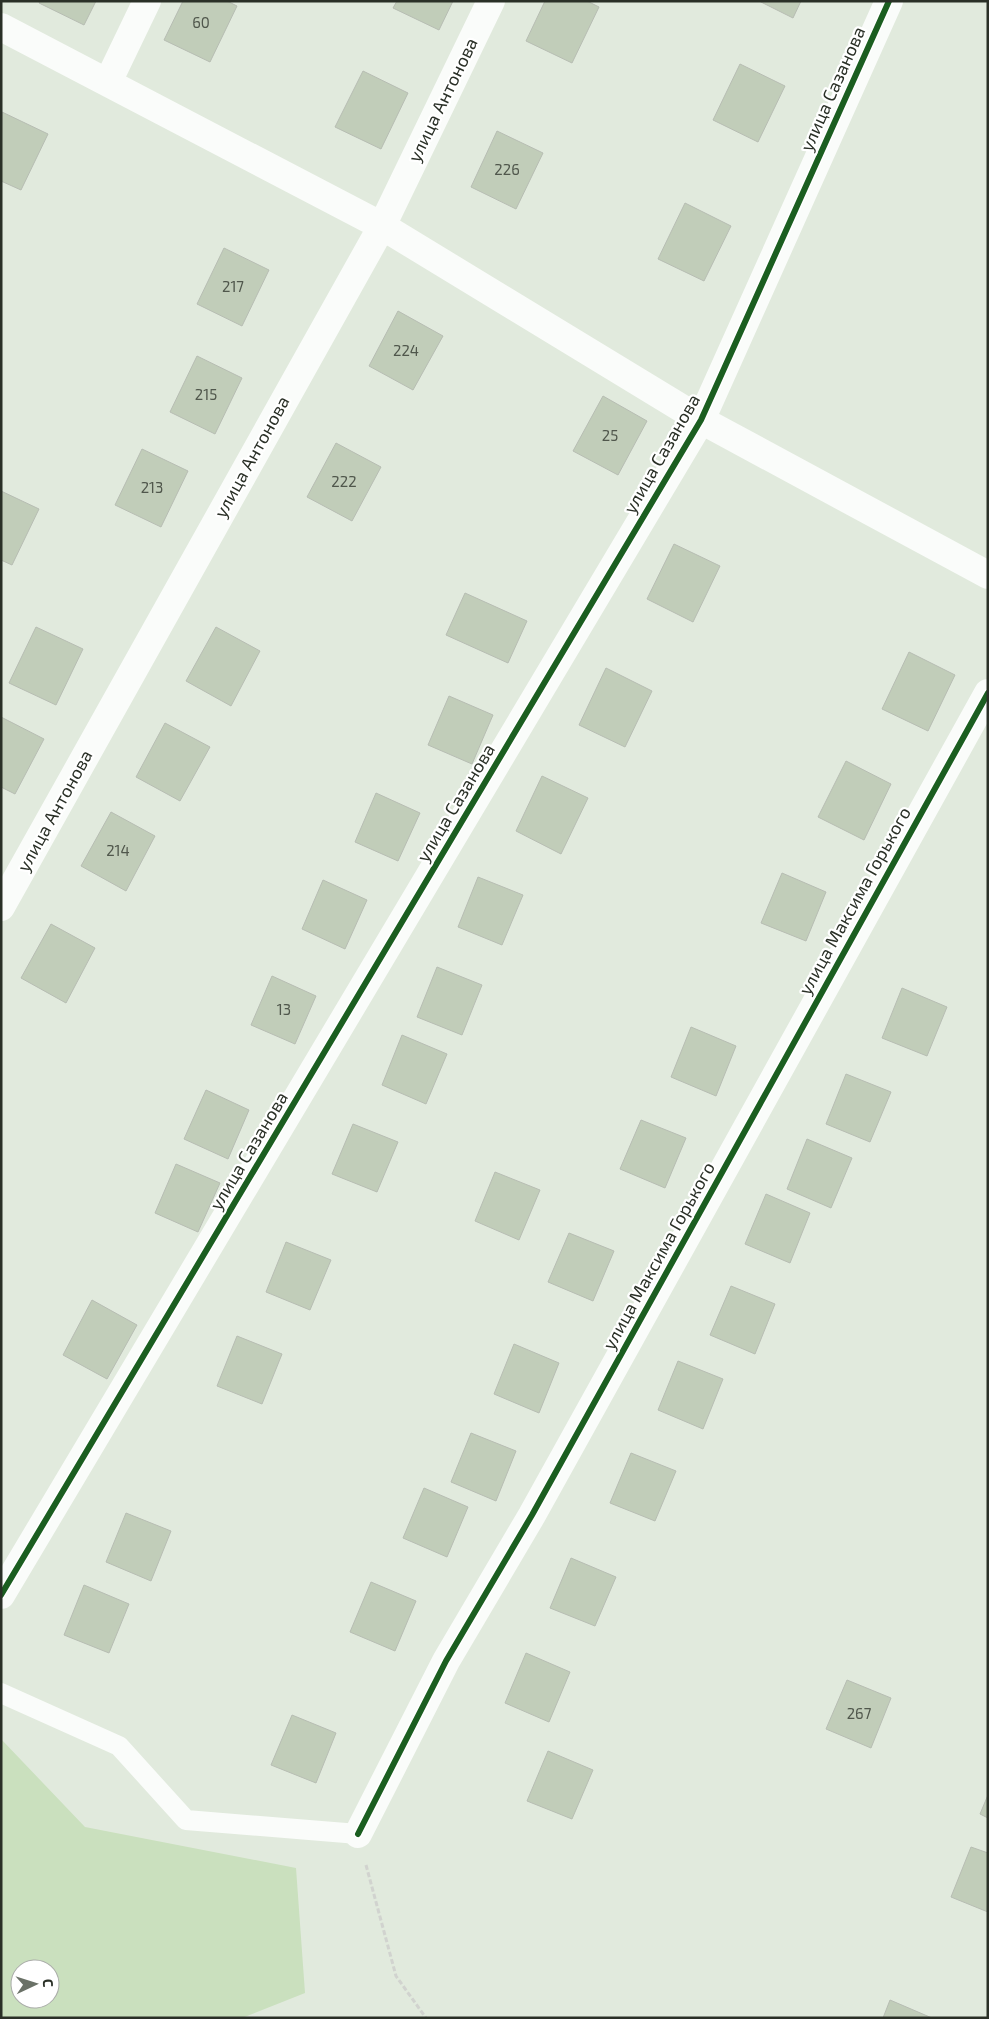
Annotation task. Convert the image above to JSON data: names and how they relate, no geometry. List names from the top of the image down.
{
  "streets": {
    "street": ["улица Сазанова", "улица Антонова", "улица Максима Горького"]
  },
  "house_numbers": [
    "60",
    "226",
    "217",
    "224",
    "215",
    "25",
    "222",
    "213",
    "214",
    "13",
    "267"
  ],
  "north": "right"
}
